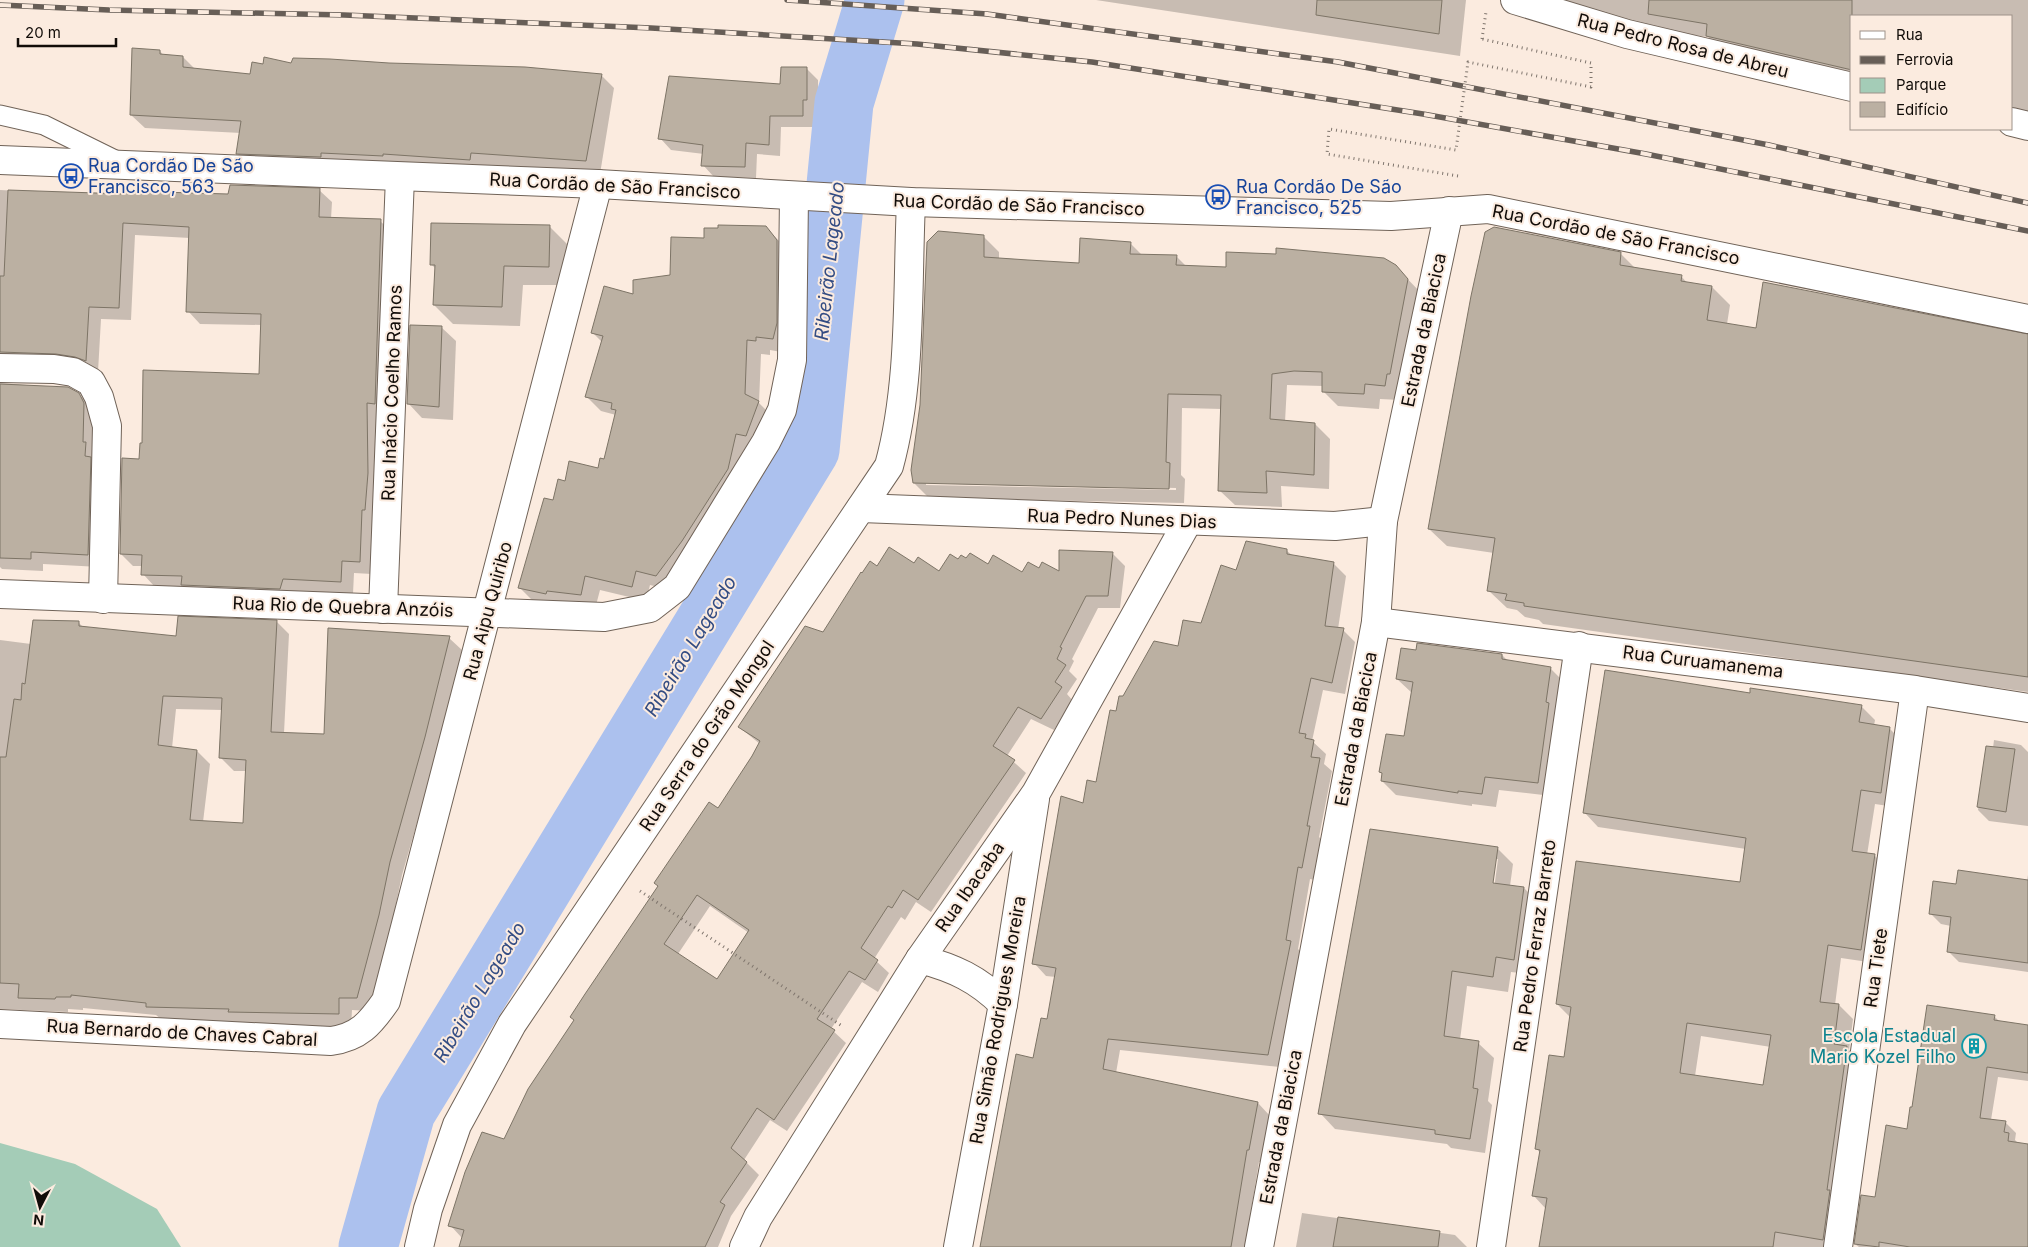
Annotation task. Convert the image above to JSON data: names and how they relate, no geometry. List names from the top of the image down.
{
  "streets": {
    "street": [
      "Rua Pedro Rosa de Abreu",
      "Rua Cordão de São Francisco",
      "Estrada da Biacica",
      "Rua Inácio Coelho Ramos",
      "Rua Pedro Nunes Dias",
      "Rua Rio de Quebra Anzóis",
      "Rua Aipu Quiribo",
      "Rua Curuamanema",
      "Rua Serra do Grão Mongol",
      "Rua Ibacaba",
      "Rua Pedro Ferraz Barreto",
      "Rua Tiete",
      "Rua Simão Rodrigues Moreira",
      "Rua Bernardo de Chaves Cabral"
    ]
  },
  "crossings": [
    ["Rua Cordão de São Francisco", "Estrada da Biacica"],
    ["Rua Cordão de São Francisco", "Rua Inácio Coelho Ramos"],
    ["Rua Cordão de São Francisco", "Rua Rio de Quebra Anzóis"],
    ["Rua Cordão de São Francisco", "Rua Aipu Quiribo"],
    ["Rua Cordão de São Francisco", "Rua Serra do Grão Mongol"],
    ["Estrada da Biacica", "Rua Pedro Nunes Dias"],
    ["Estrada da Biacica", "Rua Curuamanema"],
    ["Rua Inácio Coelho Ramos", "Rua Rio de Quebra Anzóis"],
    ["Rua Pedro Nunes Dias", "Rua Serra do Grão Mongol"],
    ["Rua Pedro Nunes Dias", "Rua Ibacaba"],
    ["Rua Rio de Quebra Anzóis", "Rua Aipu Quiribo"],
    ["Rua Aipu Quiribo", "Rua Bernardo de Chaves Cabral"],
    ["Rua Curuamanema", "Rua Pedro Ferraz Barreto"],
    ["Rua Curuamanema", "Rua Tiete"],
    ["Rua Ibacaba", "Rua Simão Rodrigues Moreira"]
  ],
  "water": ["Ribeirão Lageado"],
  "places": {
    "bus stop": ["Rua Cordão De São Francisco, 563", "Rua Cordão De São Francisco, 525"],
    "building": ["Escola Estadual Mario Kozel Filho"]
  },
  "legend": [
    "Rua",
    "Ferrovia",
    "Parque",
    "Edifício"
  ],
  "scale_bar": "20 m",
  "north": "bottom"
}
